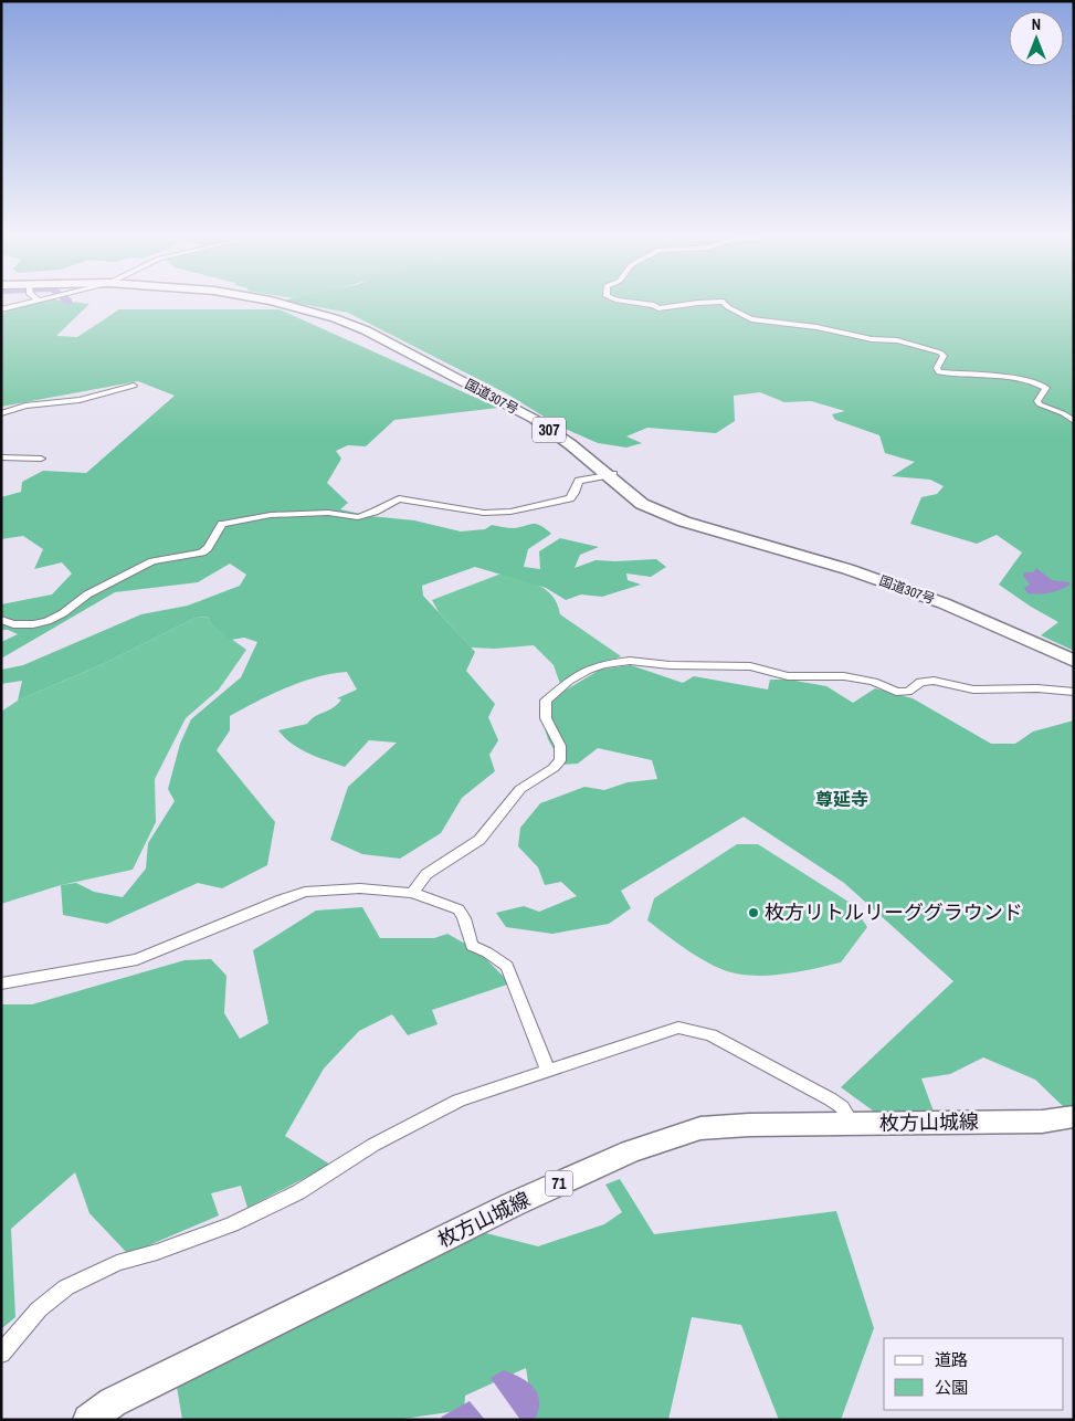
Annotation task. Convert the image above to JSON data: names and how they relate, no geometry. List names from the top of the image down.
{
  "streets": {
    "main road": [
      "国道307号",
      "307",
      "枚方山城線",
      "71"
    ]
  },
  "districts": ["尊延寺"],
  "places": ["枚方リトルリーググラウンド"],
  "legend": ["道路", "公園"],
  "north": "top"
}
